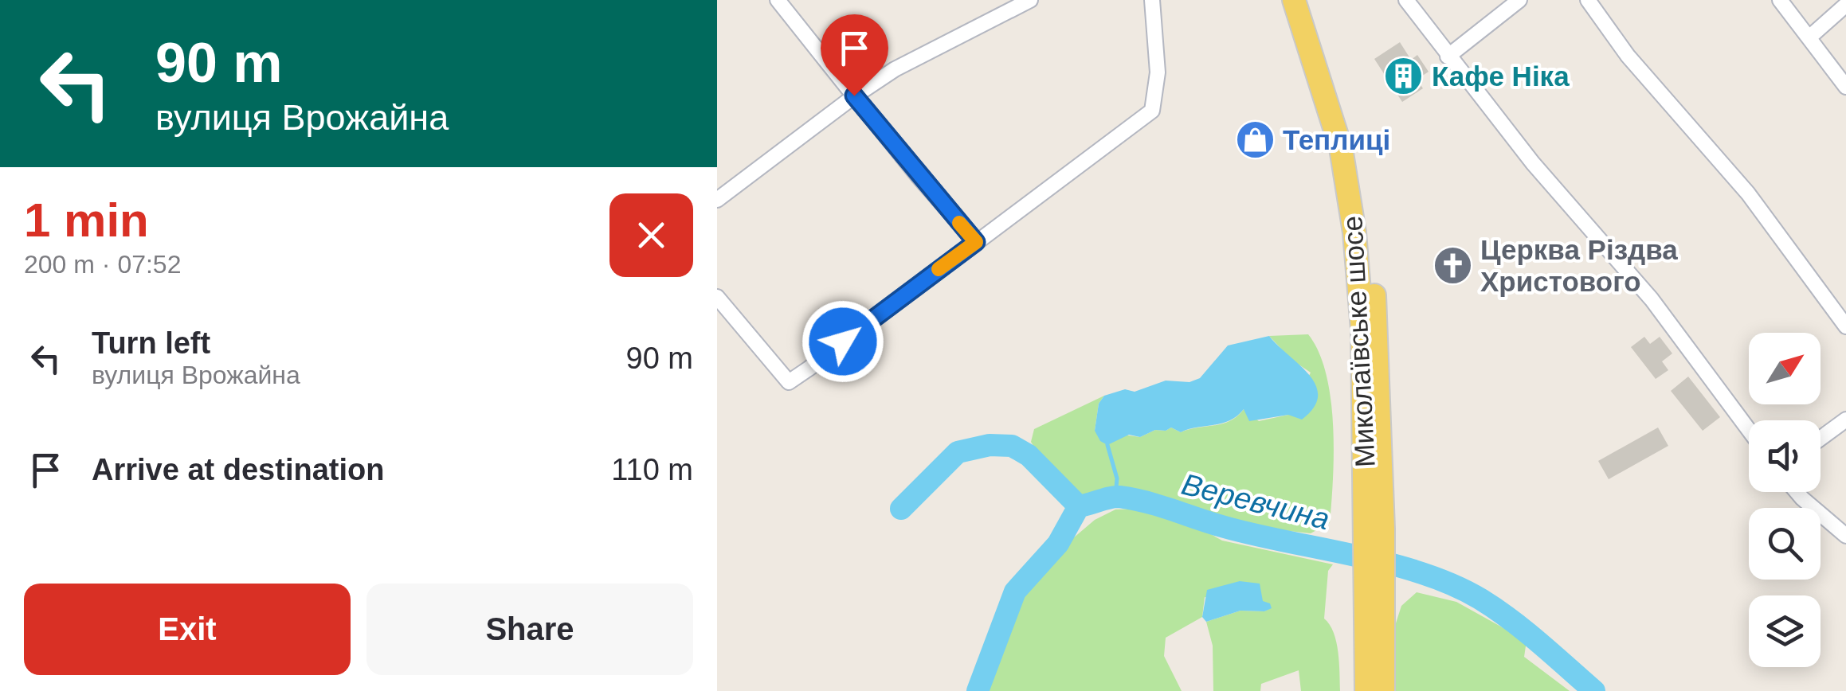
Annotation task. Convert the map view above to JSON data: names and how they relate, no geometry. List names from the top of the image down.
{
  "streets": {
    "main road": ["Миколаївське шосе"]
  },
  "water": ["Веревчина"],
  "places": {
    "building": ["Кафе Ніка"],
    "shop": ["Теплиці"],
    "church": ["Церква Різдва Христового"]
  },
  "north": "top right",
  "page": {
    "turn": ["90 m", "вулиця Врожайна"],
    "heading": ["1 min", "200 m · 07:52"],
    "list": [
      {
        "name": "Turn left",
        "note": "вулиця Врожайна",
        "value": "90 m"
      },
      {
        "name": "Arrive at destination",
        "value": "110 m"
      }
    ],
    "buttons": ["Exit", "Share"]
  }
}
